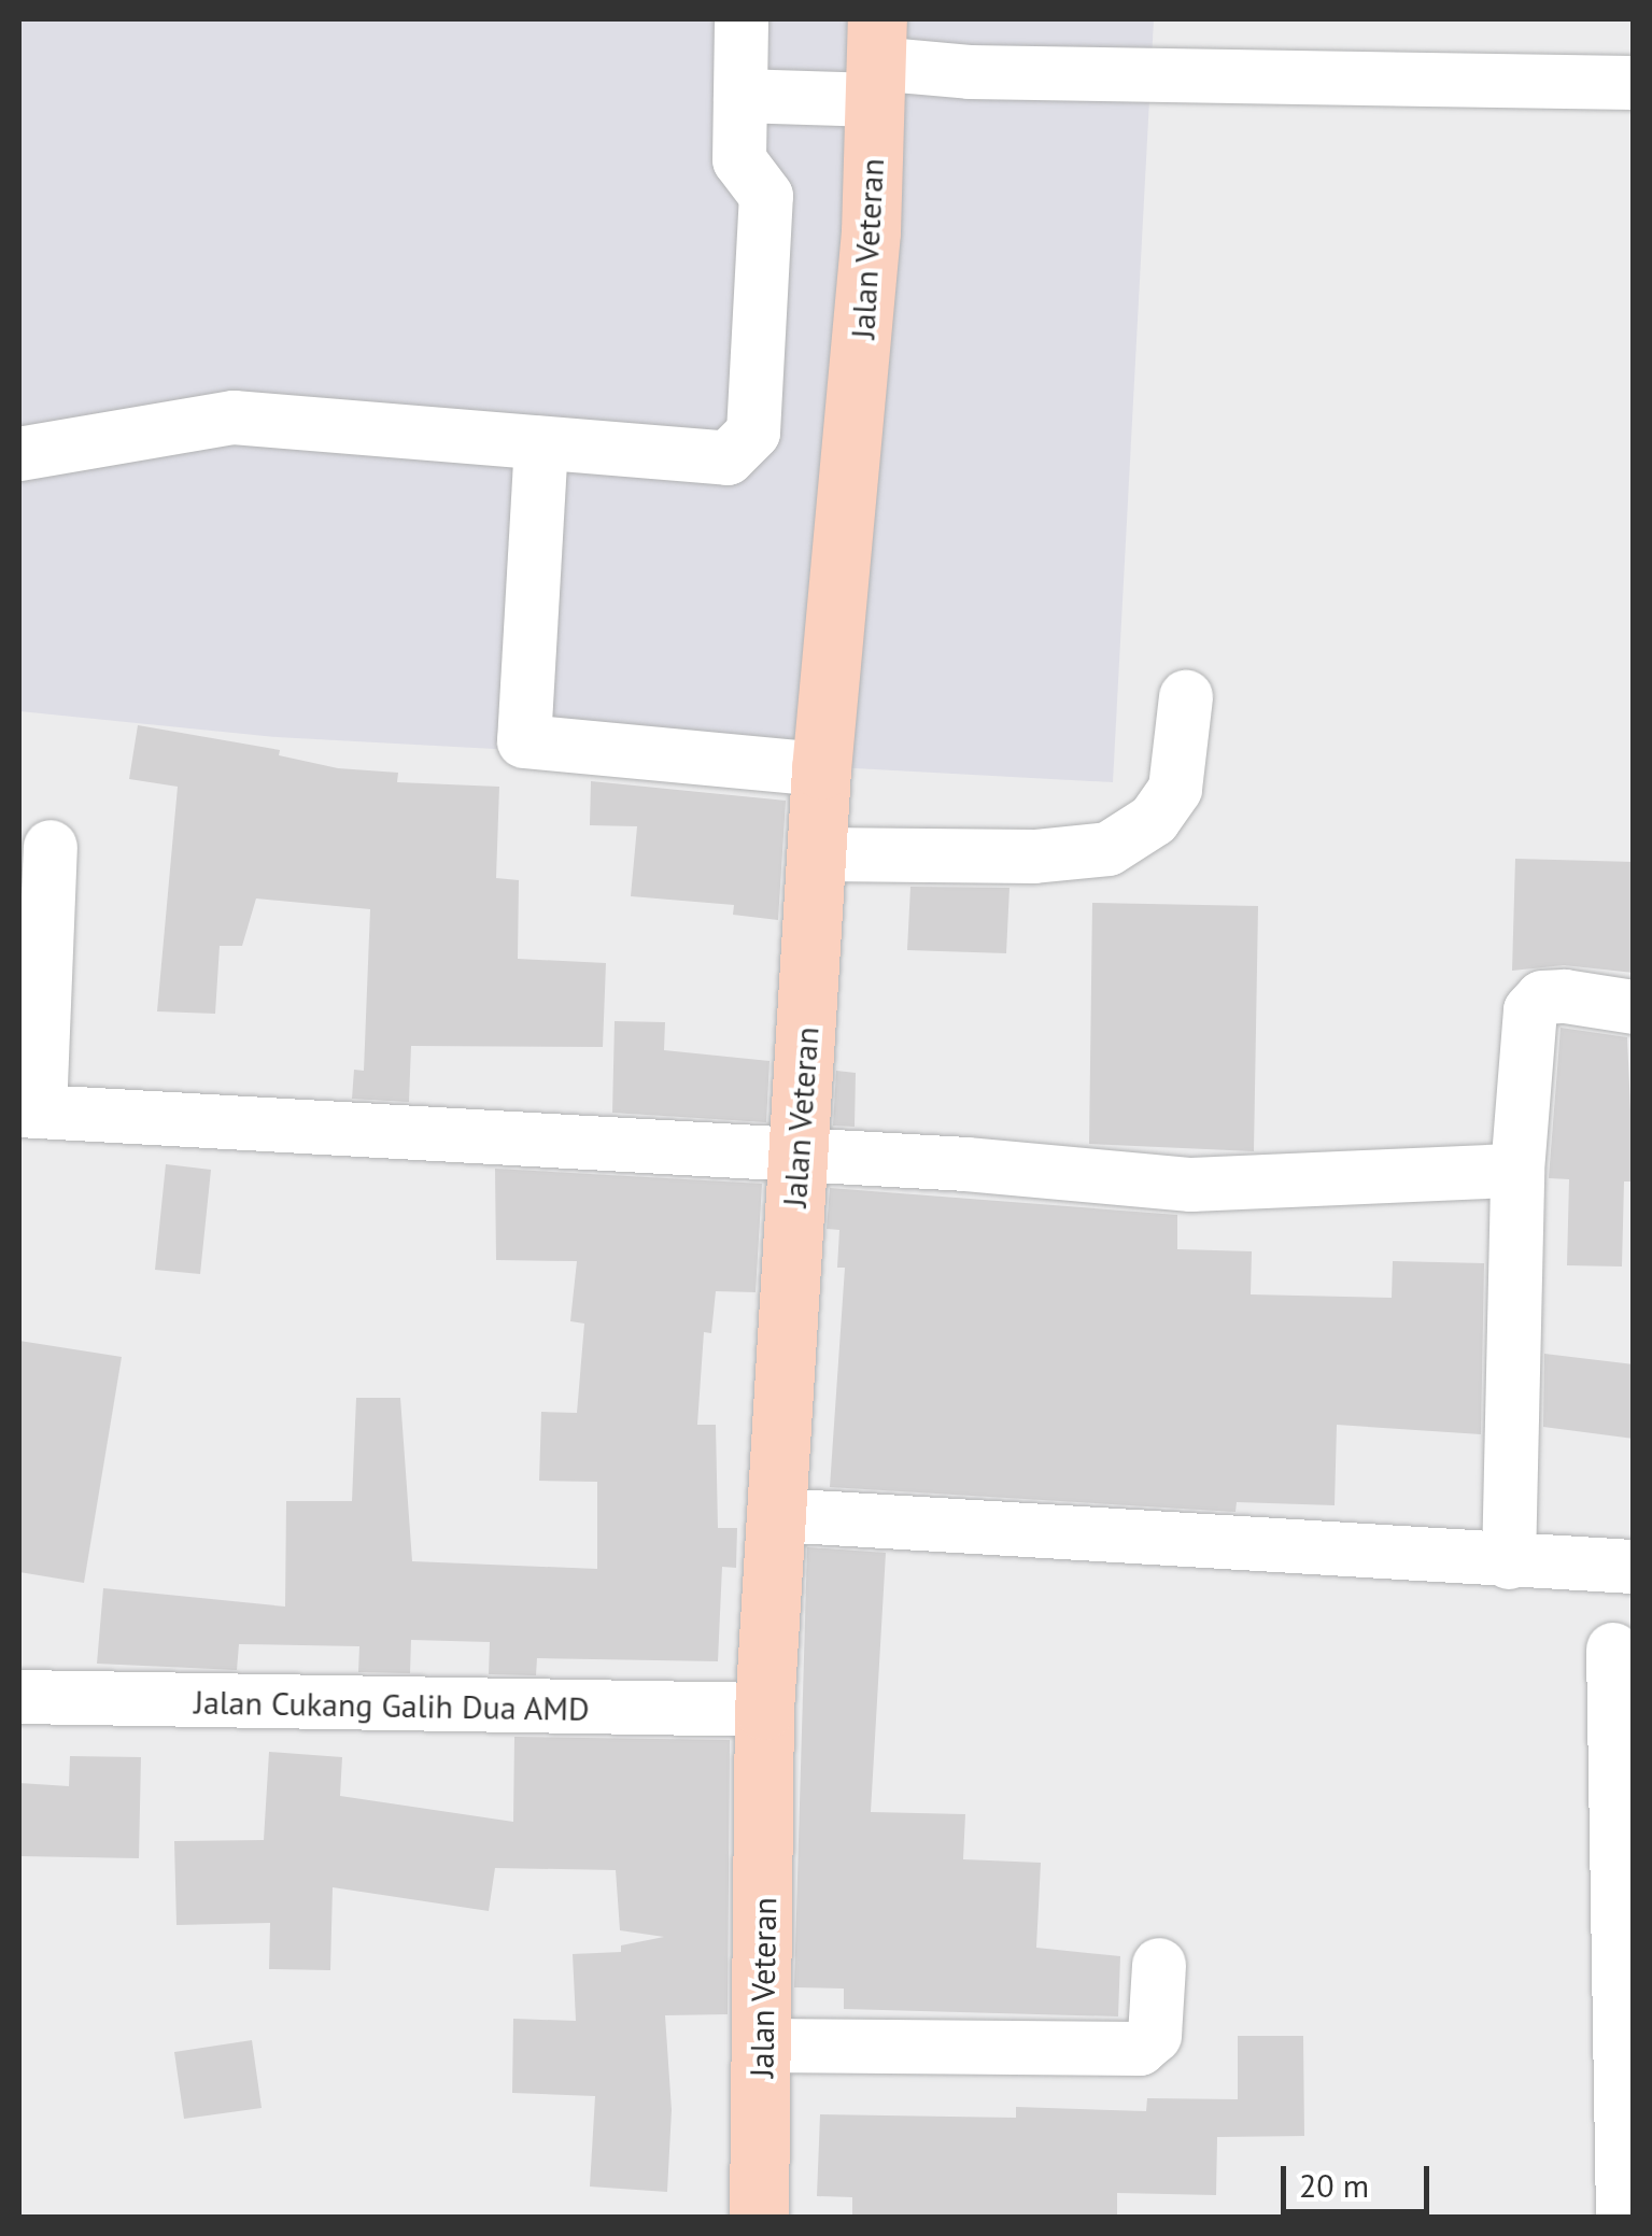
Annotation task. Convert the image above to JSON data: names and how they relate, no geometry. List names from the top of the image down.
{
  "streets": {
    "main road": ["Jalan Veteran"],
    "street": ["Jalan Cukang Galih Dua AMD"]
  },
  "crossings": [
    ["Jalan Veteran", "Jalan Cukang Galih Dua AMD"]
  ],
  "scale_bar": "20 m"
}
